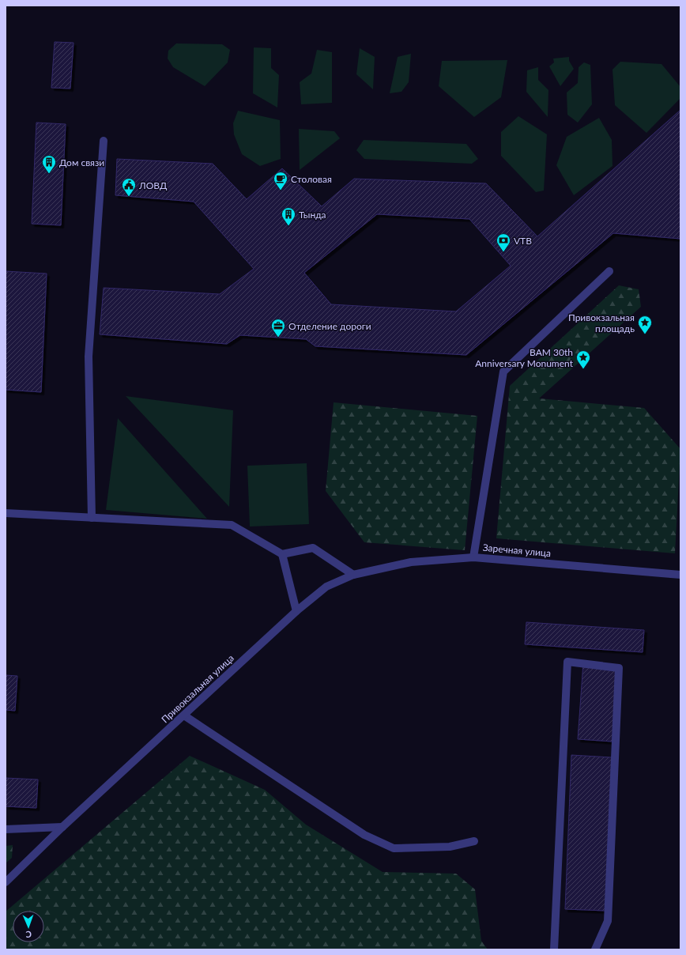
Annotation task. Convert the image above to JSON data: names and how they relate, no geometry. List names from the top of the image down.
{
  "streets": {
    "street": ["Заречная улица", "Привокзальная улица"]
  },
  "crossings": [
    ["Заречная улица", "Привокзальная улица"]
  ],
  "places": {
    "building": ["Дом связи", "Тында"],
    "cafe": ["Столовая"],
    "public building": ["ЛОВД"],
    "bank": ["VTB"],
    "place": ["Привокзальная площадь", "BAM 30th Anniversary Monument"],
    "office": ["Отделение дороги"]
  },
  "north": "bottom"
}
